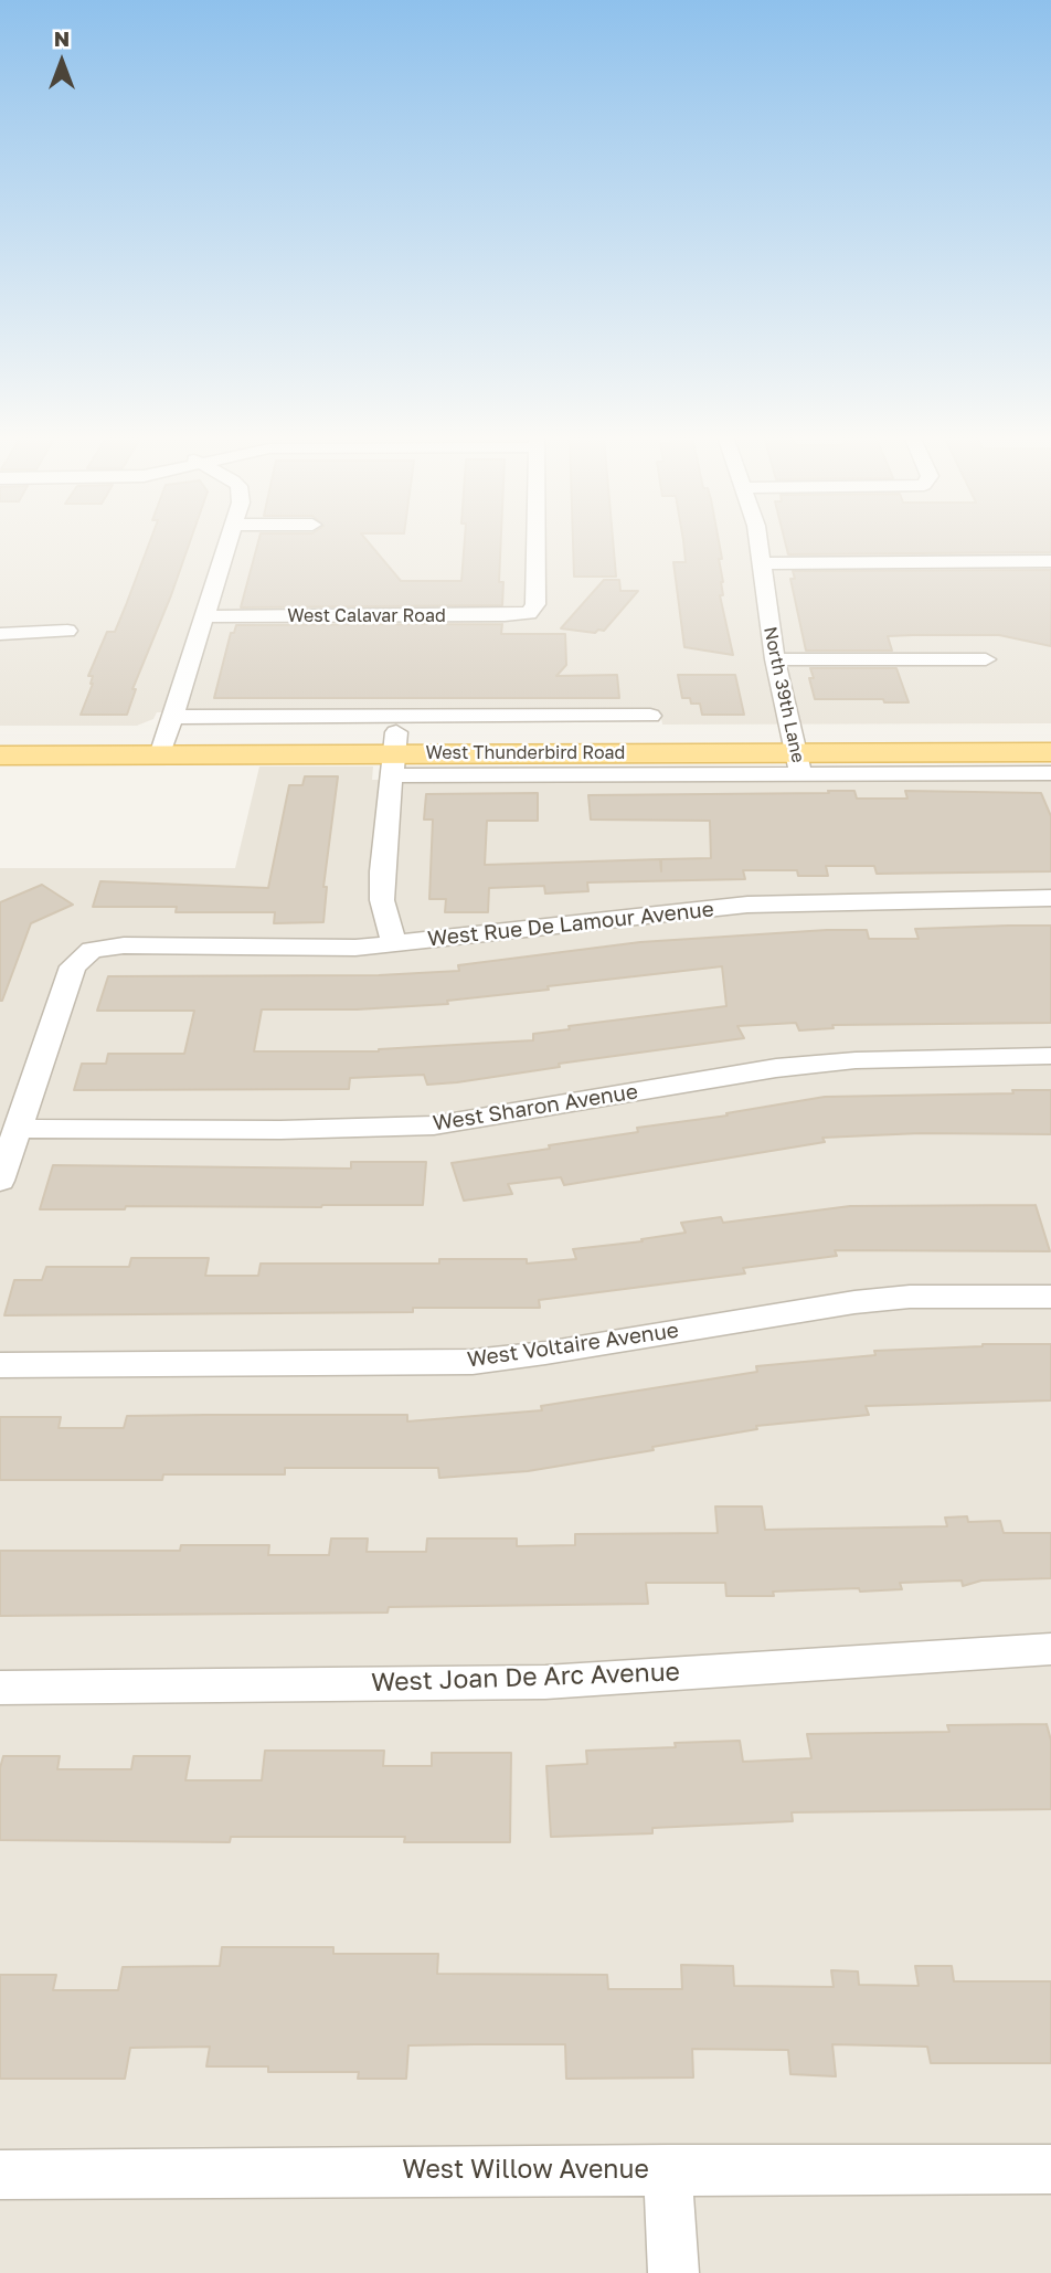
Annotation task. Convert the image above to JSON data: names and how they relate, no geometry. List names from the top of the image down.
{
  "streets": {
    "main road": ["West Thunderbird Road"],
    "street": [
      "West Calavar Road",
      "North 39th Lane",
      "West Rue De Lamour Avenue",
      "West Sharon Avenue",
      "West Voltaire Avenue",
      "West Joan De Arc Avenue",
      "West Willow Avenue"
    ]
  },
  "crossings": [
    ["North 39th Lane", "West Thunderbird Road"],
    ["West Rue De Lamour Avenue", "West Sharon Avenue"]
  ],
  "north": "top"
}
